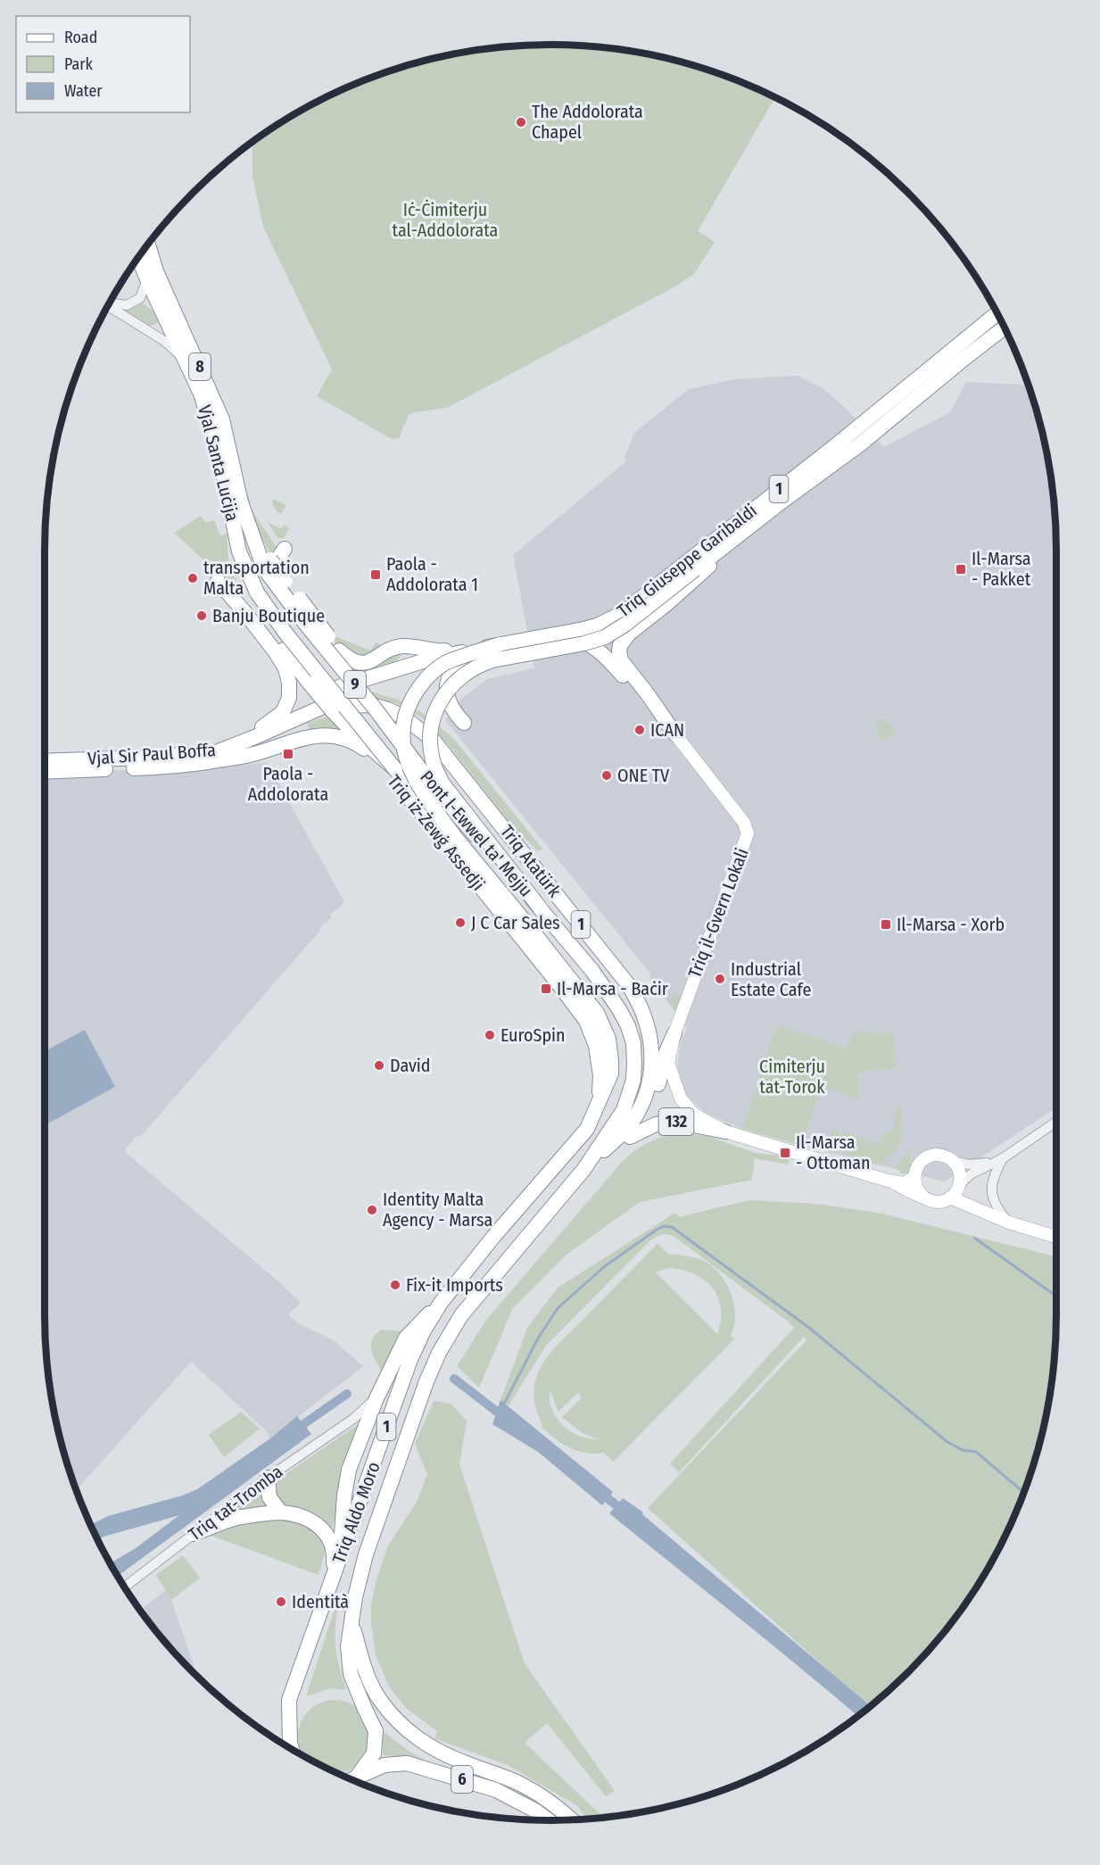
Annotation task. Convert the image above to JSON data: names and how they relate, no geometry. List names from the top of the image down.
{
  "streets": {
    "highway": [
      "8",
      "Vjal Santa Luċija",
      "1",
      "Triq Giuseppe Garibaldi",
      "9",
      "Vjal Sir Paul Boffa",
      "Triq iż-Żewġ Assedji",
      "Pont l-Ewwel ta' Mejju",
      "Triq Atatürk",
      "132",
      "Triq Aldo Moro",
      "6"
    ],
    "main road": ["Triq il-Gvern Lokali"],
    "street": ["Triq tat-Tromba"]
  },
  "crossings": [
    ["Vjal Santa Luċija", "Pont l-Ewwel ta' Mejju"],
    ["1", "Triq Giuseppe Garibaldi"],
    ["1", "Triq iż-Żewġ Assedji"],
    ["1", "Triq il-Gvern Lokali"],
    ["1", "Triq Aldo Moro"],
    ["Triq Giuseppe Garibaldi", "Pont l-Ewwel ta' Mejju"],
    ["Vjal Sir Paul Boffa", "Triq iż-Żewġ Assedji"],
    ["Vjal Sir Paul Boffa", "Triq Atatürk"],
    ["Triq iż-Żewġ Assedji", "Triq Aldo Moro"],
    ["Pont l-Ewwel ta' Mejju", "Triq Atatürk"],
    ["Pont l-Ewwel ta' Mejju", "Triq Aldo Moro"],
    ["Triq il-Gvern Lokali", "132"],
    ["Triq Aldo Moro", "6"]
  ],
  "parks": ["Iċ-Ċimiterju tal-Addolorata", "Cimiterju tat-Torok"],
  "places": {
    "other": [
      "The Addolorata Chapel",
      "transportation Malta",
      "Banju Boutique",
      "ICAN",
      "ONE TV",
      "J C Car Sales",
      "Industrial Estate Cafe",
      "EuroSpin",
      "David",
      "Identity Malta Agency - Marsa",
      "Fix-it Imports",
      "Identità"
    ],
    "transit": [
      "Il-Marsa - Pakket",
      "Paola - Addolorata 1",
      "Paola - Addolorata",
      "Il-Marsa - Xorb",
      "Il-Marsa - Baċir",
      "Il-Marsa - Ottoman"
    ]
  },
  "legend": ["Road", "Park", "Water"]
}
